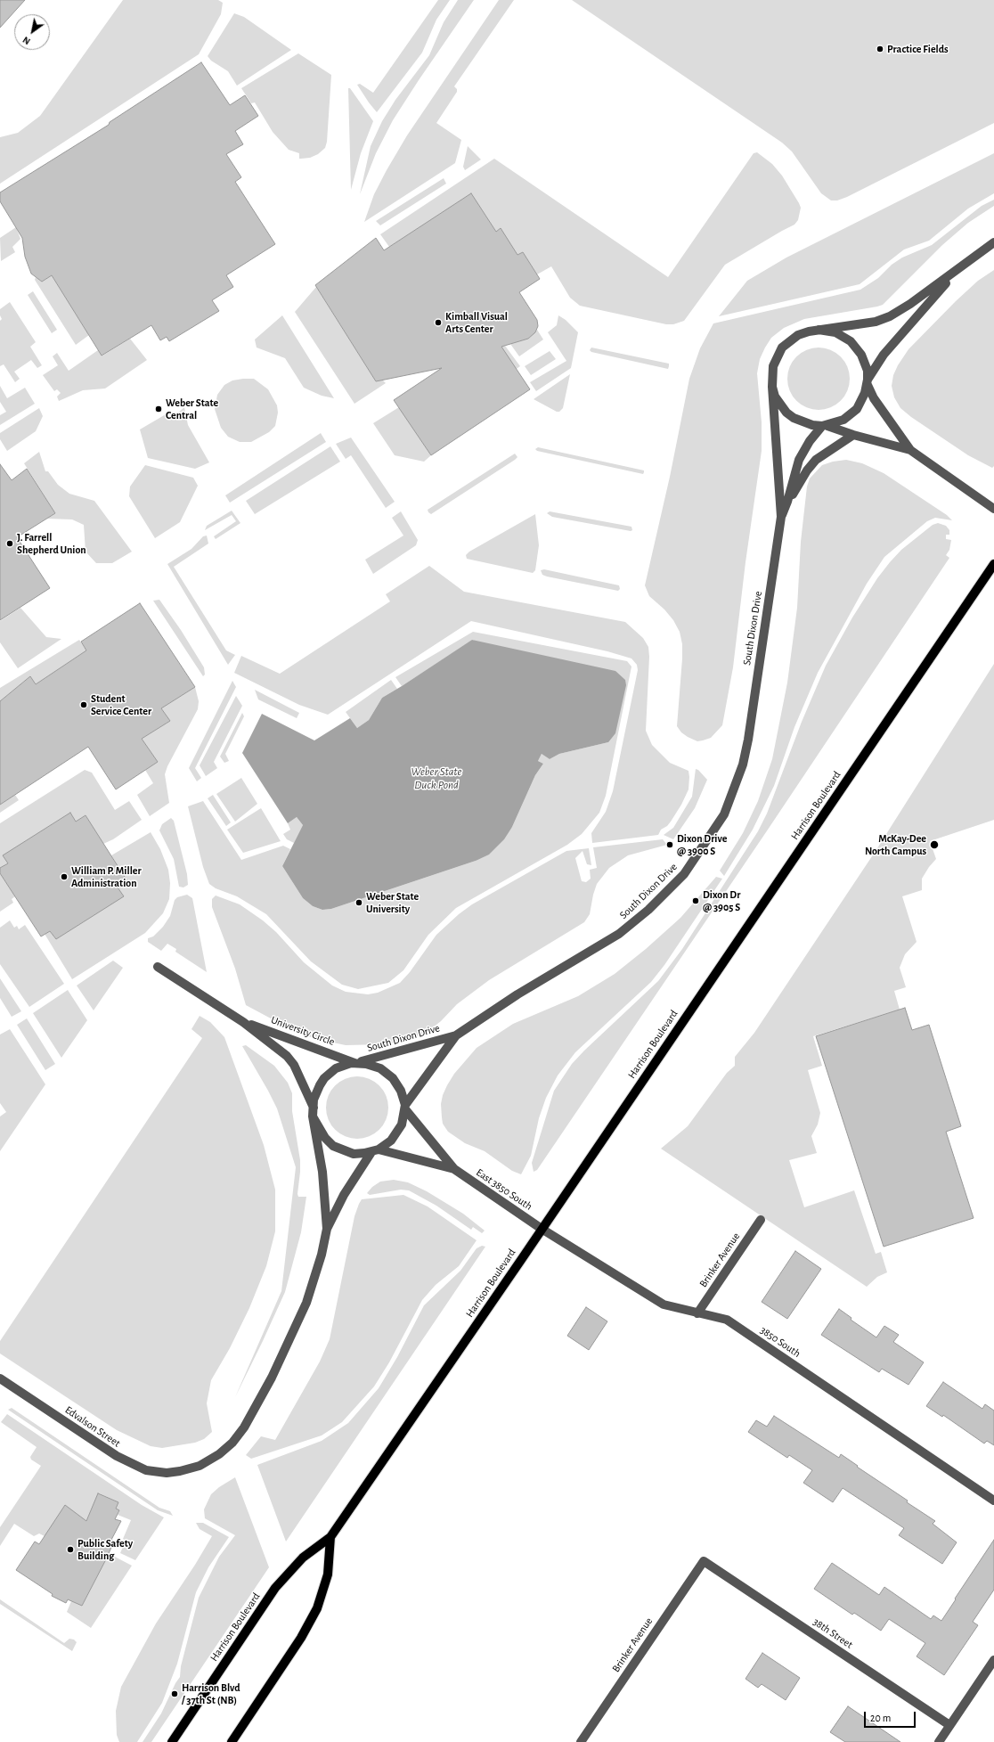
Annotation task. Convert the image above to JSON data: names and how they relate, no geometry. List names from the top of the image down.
{
  "streets": {
    "main road": ["Harrison Boulevard"],
    "street": [
      "South Dixon Drive",
      "University Circle",
      "East 3850 South",
      "Brinker Avenue",
      "3850 South",
      "Edvalson Street",
      "38th Street"
    ]
  },
  "crossings": [
    ["South Dixon Drive", "University Circle"],
    ["South Dixon Drive", "East 3850 South"],
    ["Harrison Boulevard", "East 3850 South"],
    ["Harrison Boulevard", "3850 South"],
    ["University Circle", "East 3850 South"],
    ["East 3850 South", "3850 South"],
    ["Brinker Avenue", "3850 South"],
    ["Brinker Avenue", "38th Street"]
  ],
  "water": ["Weber State Duck Pond"],
  "places": [
    "Practice Fields",
    "Kimball Visual Arts Center",
    "Weber State Central",
    "J. Farrell Shepherd Union",
    "Student Service Center",
    "Dixon Drive @ 3900 S",
    "McKay-Dee North Campus",
    "William P. Miller Administration",
    "Dixon Dr @ 3905 S",
    "Weber State University",
    "Public Safety Building",
    "Harrison Blvd / 37th St (NB)"
  ],
  "scale_bar": "20 m",
  "north": "bottom left"
}
